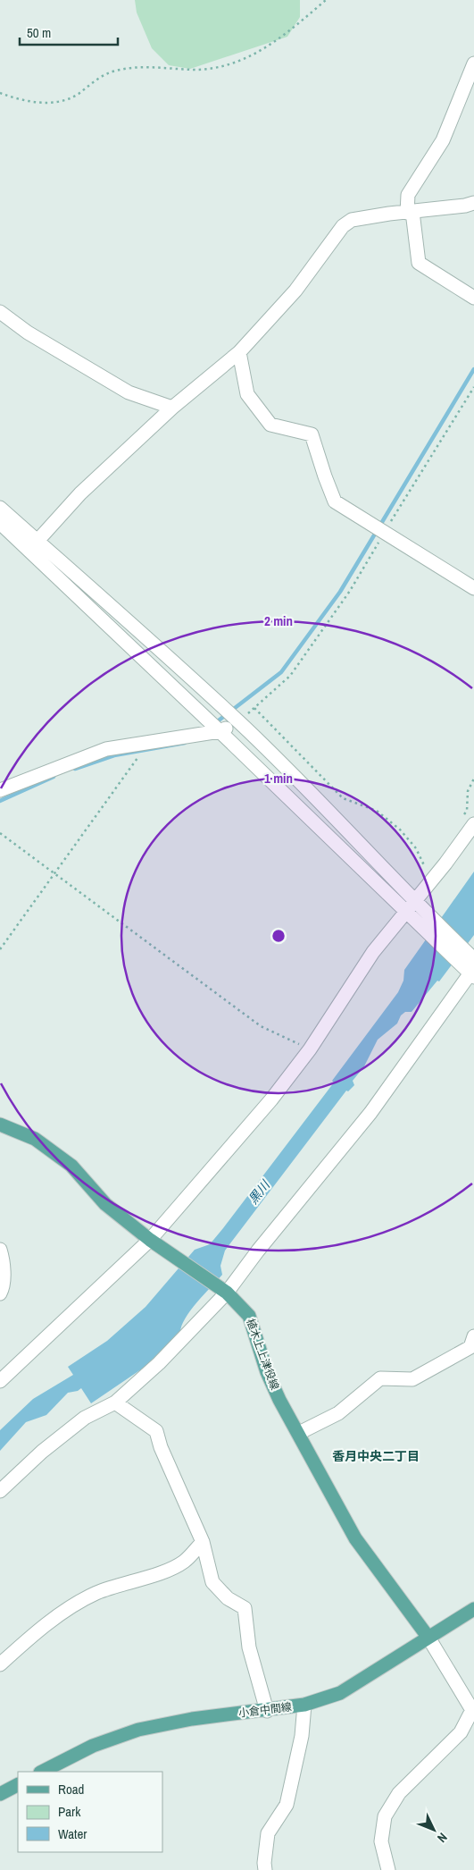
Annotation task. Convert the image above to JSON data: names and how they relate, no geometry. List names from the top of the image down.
{
  "streets": {
    "main road": ["植木上上津役線", "小倉中間線"]
  },
  "crossings": [
    ["植木上上津役線", "小倉中間線"]
  ],
  "districts": ["香月中央二丁目"],
  "water": ["黒川"],
  "legend": ["Road", "Park", "Water"],
  "scale_bar": "50 m",
  "north": "bottom right",
  "rings": ["2 min", "1 min"]
}
